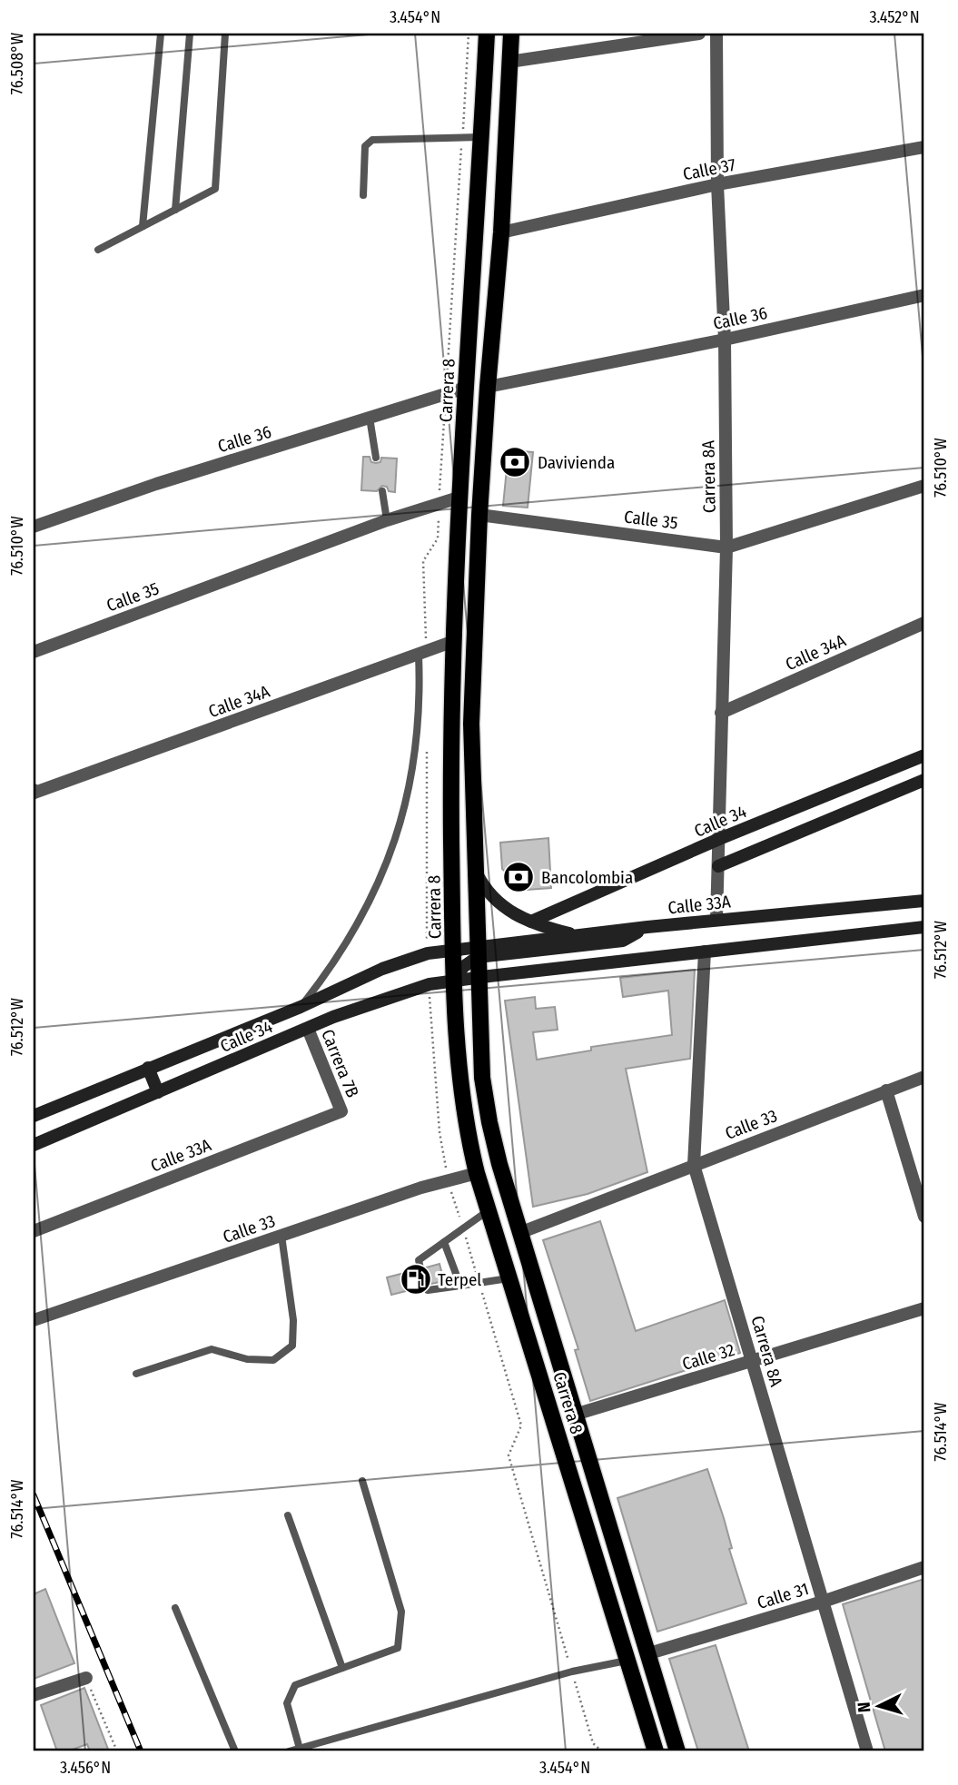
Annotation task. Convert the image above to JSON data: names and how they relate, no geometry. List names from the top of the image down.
{
  "streets": {
    "main road": ["Carrera 8", "Calle 34", "Calle 33A"],
    "street": [
      "Calle 37",
      "Calle 36",
      "Carrera 8A",
      "Calle 35",
      "Calle 34A",
      "Carrera 7B",
      "Calle 33",
      "Calle 32",
      "Calle 31"
    ]
  },
  "crossings": [
    ["Calle 37", "Carrera 8"],
    ["Calle 37", "Carrera 8A"],
    ["Calle 36", "Carrera 8"],
    ["Calle 36", "Carrera 8A"],
    ["Carrera 8", "Calle 35"],
    ["Carrera 8", "Calle 34A"],
    ["Carrera 8", "Calle 34"],
    ["Carrera 8", "Calle 33A"],
    ["Carrera 8", "Calle 33"],
    ["Carrera 8", "Calle 32"],
    ["Carrera 8", "Calle 31"],
    ["Carrera 8A", "Calle 35"],
    ["Carrera 8A", "Calle 34A"],
    ["Carrera 8A", "Calle 34"],
    ["Carrera 8A", "Calle 33A"],
    ["Carrera 8A", "Calle 33"],
    ["Carrera 8A", "Calle 32"],
    ["Carrera 8A", "Calle 31"],
    ["Calle 34", "Calle 33A"],
    ["Calle 34", "Carrera 7B"],
    ["Calle 33A", "Carrera 7B"]
  ],
  "places": {
    "bank": ["Davivienda", "Bancolombia"],
    "fuel station": ["Terpel"]
  },
  "north": "left",
  "coordinates": [
    "3.454°N",
    "3.452°N",
    "76.508°W",
    "76.510°W",
    "76.512°W",
    "76.514°W",
    "3.456°N"
  ]
}
